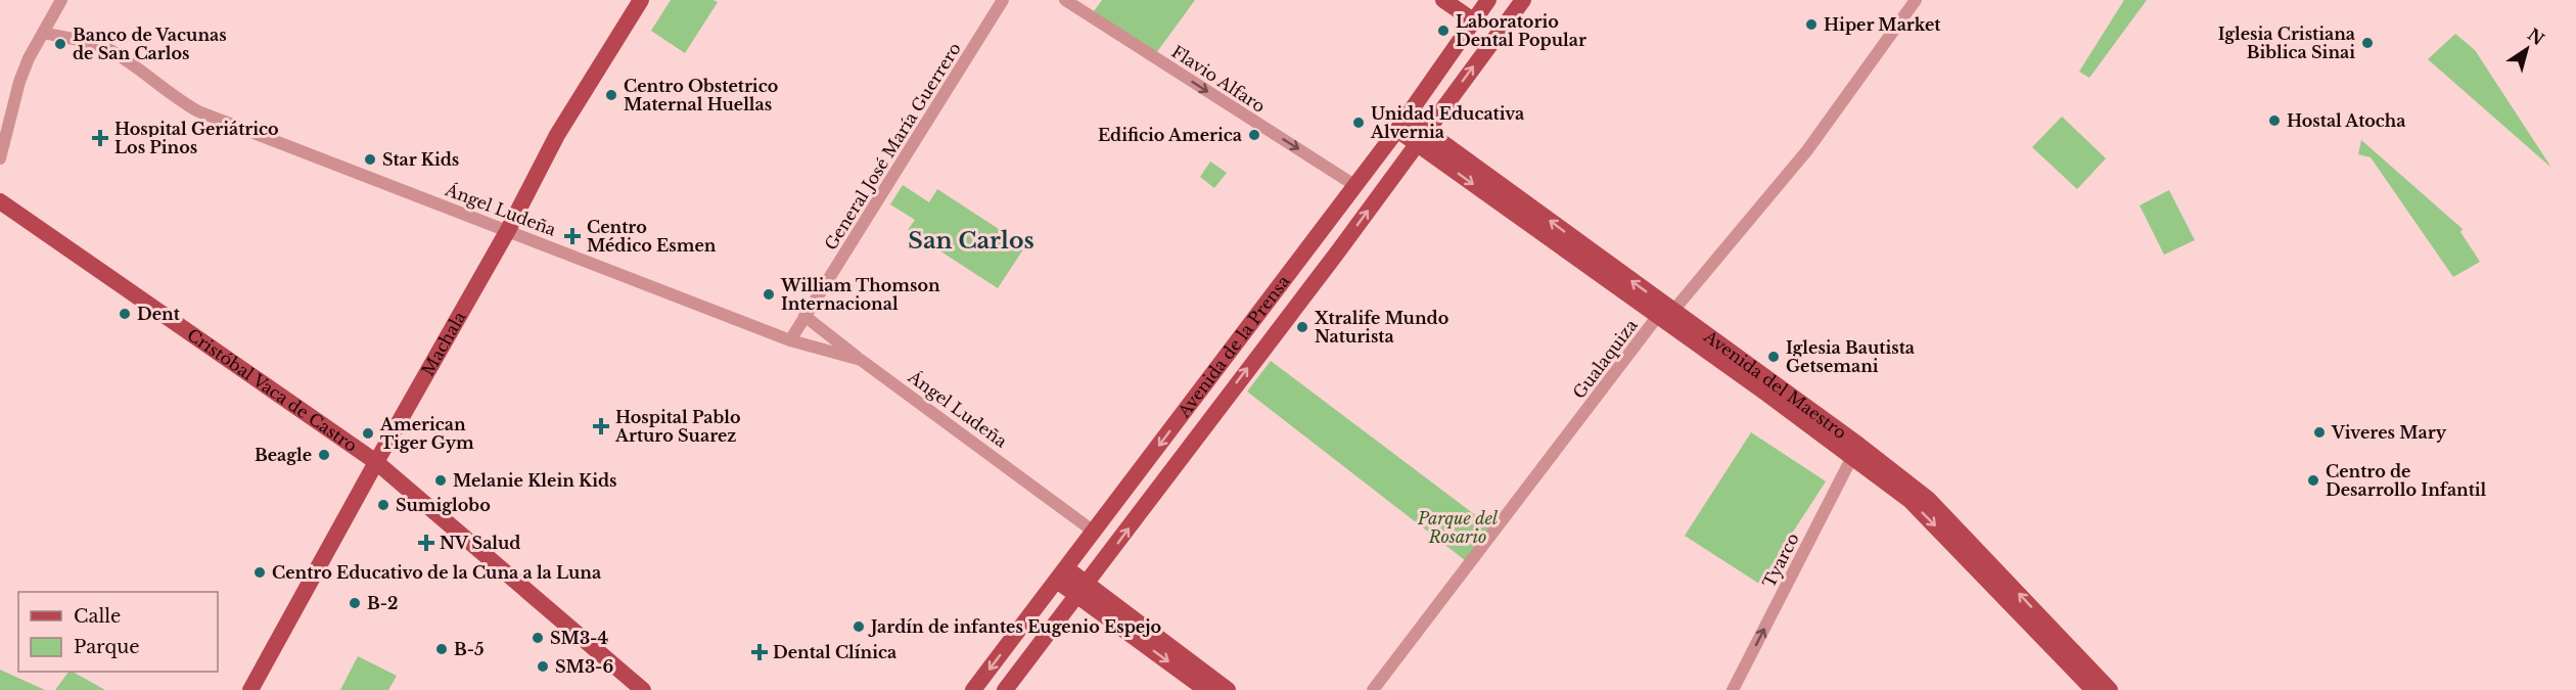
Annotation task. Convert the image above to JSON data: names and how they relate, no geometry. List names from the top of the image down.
{
  "streets": {
    "main road": [
      "Machala",
      "Avenida de la Prensa",
      "Avenida del Maestro",
      "Cristóbal Vaca de Castro"
    ],
    "street": [
      "Flavio Alfaro",
      "General José María Guerrero",
      "Ángel Ludeña",
      "Gualaquiza",
      "Tyarco"
    ]
  },
  "crossings": [
    ["Flavio Alfaro", "Avenida de la Prensa"],
    ["General José María Guerrero", "Ángel Ludeña"],
    ["Ángel Ludeña", "Machala"],
    ["Ángel Ludeña", "Avenida de la Prensa"],
    ["Machala", "Cristóbal Vaca de Castro"],
    ["Avenida de la Prensa", "Avenida del Maestro"],
    ["Gualaquiza", "Avenida del Maestro"],
    ["Avenida del Maestro", "Tyarco"]
  ],
  "one_way": ["Flavio Alfaro", "Tyarco"],
  "districts": ["San Carlos"],
  "parks": ["Parque del Rosario"],
  "places": {
    "other": [
      "Hiper Market",
      "Laboratorio Dental Popular",
      "Iglesia Cristiana Biblica Sinai",
      "Banco de Vacunas de San Carlos",
      "Centro Obstetrico Maternal Huellas",
      "Hostal Atocha",
      "Unidad Educativa Alvernia",
      "Edificio America",
      "Star Kids",
      "William Thomson Internacional",
      "Dent",
      "Xtralife Mundo Naturista",
      "Iglesia Bautista Getsemani",
      "Viveres Mary",
      "American Tiger Gym",
      "Beagle",
      "Melanie Klein Kids",
      "Centro de Desarrollo Infantil",
      "Sumiglobo",
      "Centro Educativo de la Cuna a la Luna",
      "B-2",
      "Jardín de infantes Eugenio Espejo",
      "SM3-4",
      "B-5",
      "SM3-6"
    ],
    "health": [
      "Hospital Geriátrico Los Pinos",
      "Centro Médico Esmen",
      "Hospital Pablo Arturo Suarez",
      "NV Salud",
      "Dental Clínica"
    ]
  },
  "legend": ["Calle", "Parque"],
  "north": "top right"
}
